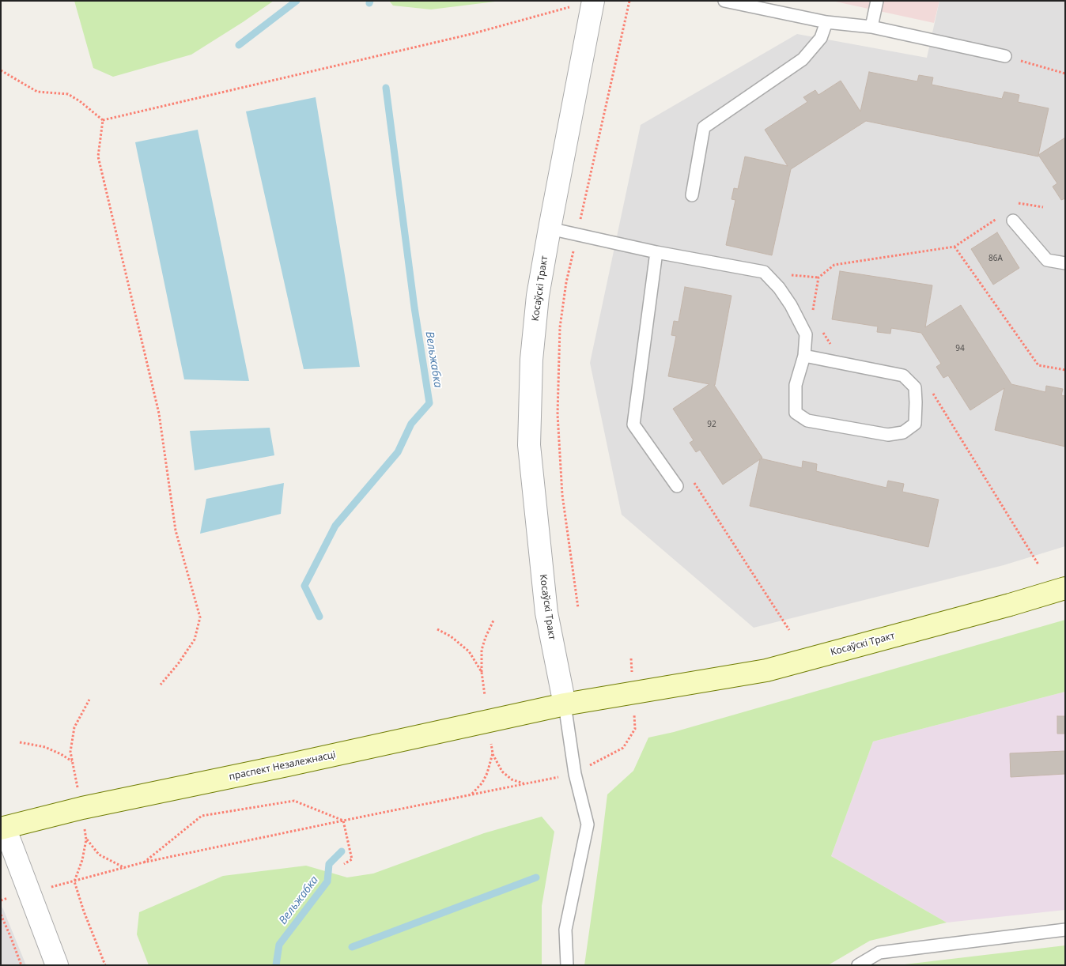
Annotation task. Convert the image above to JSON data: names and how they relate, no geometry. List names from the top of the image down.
{
  "streets": {
    "main road": ["Косаўскі Тракт", "праспект Незалежнасці"]
  },
  "crossings": [
    ["Косаўскі Тракт", "праспект Незалежнасці"]
  ],
  "water": ["Вельжабка"],
  "house_numbers": ["86А", "94", "92"]
}
